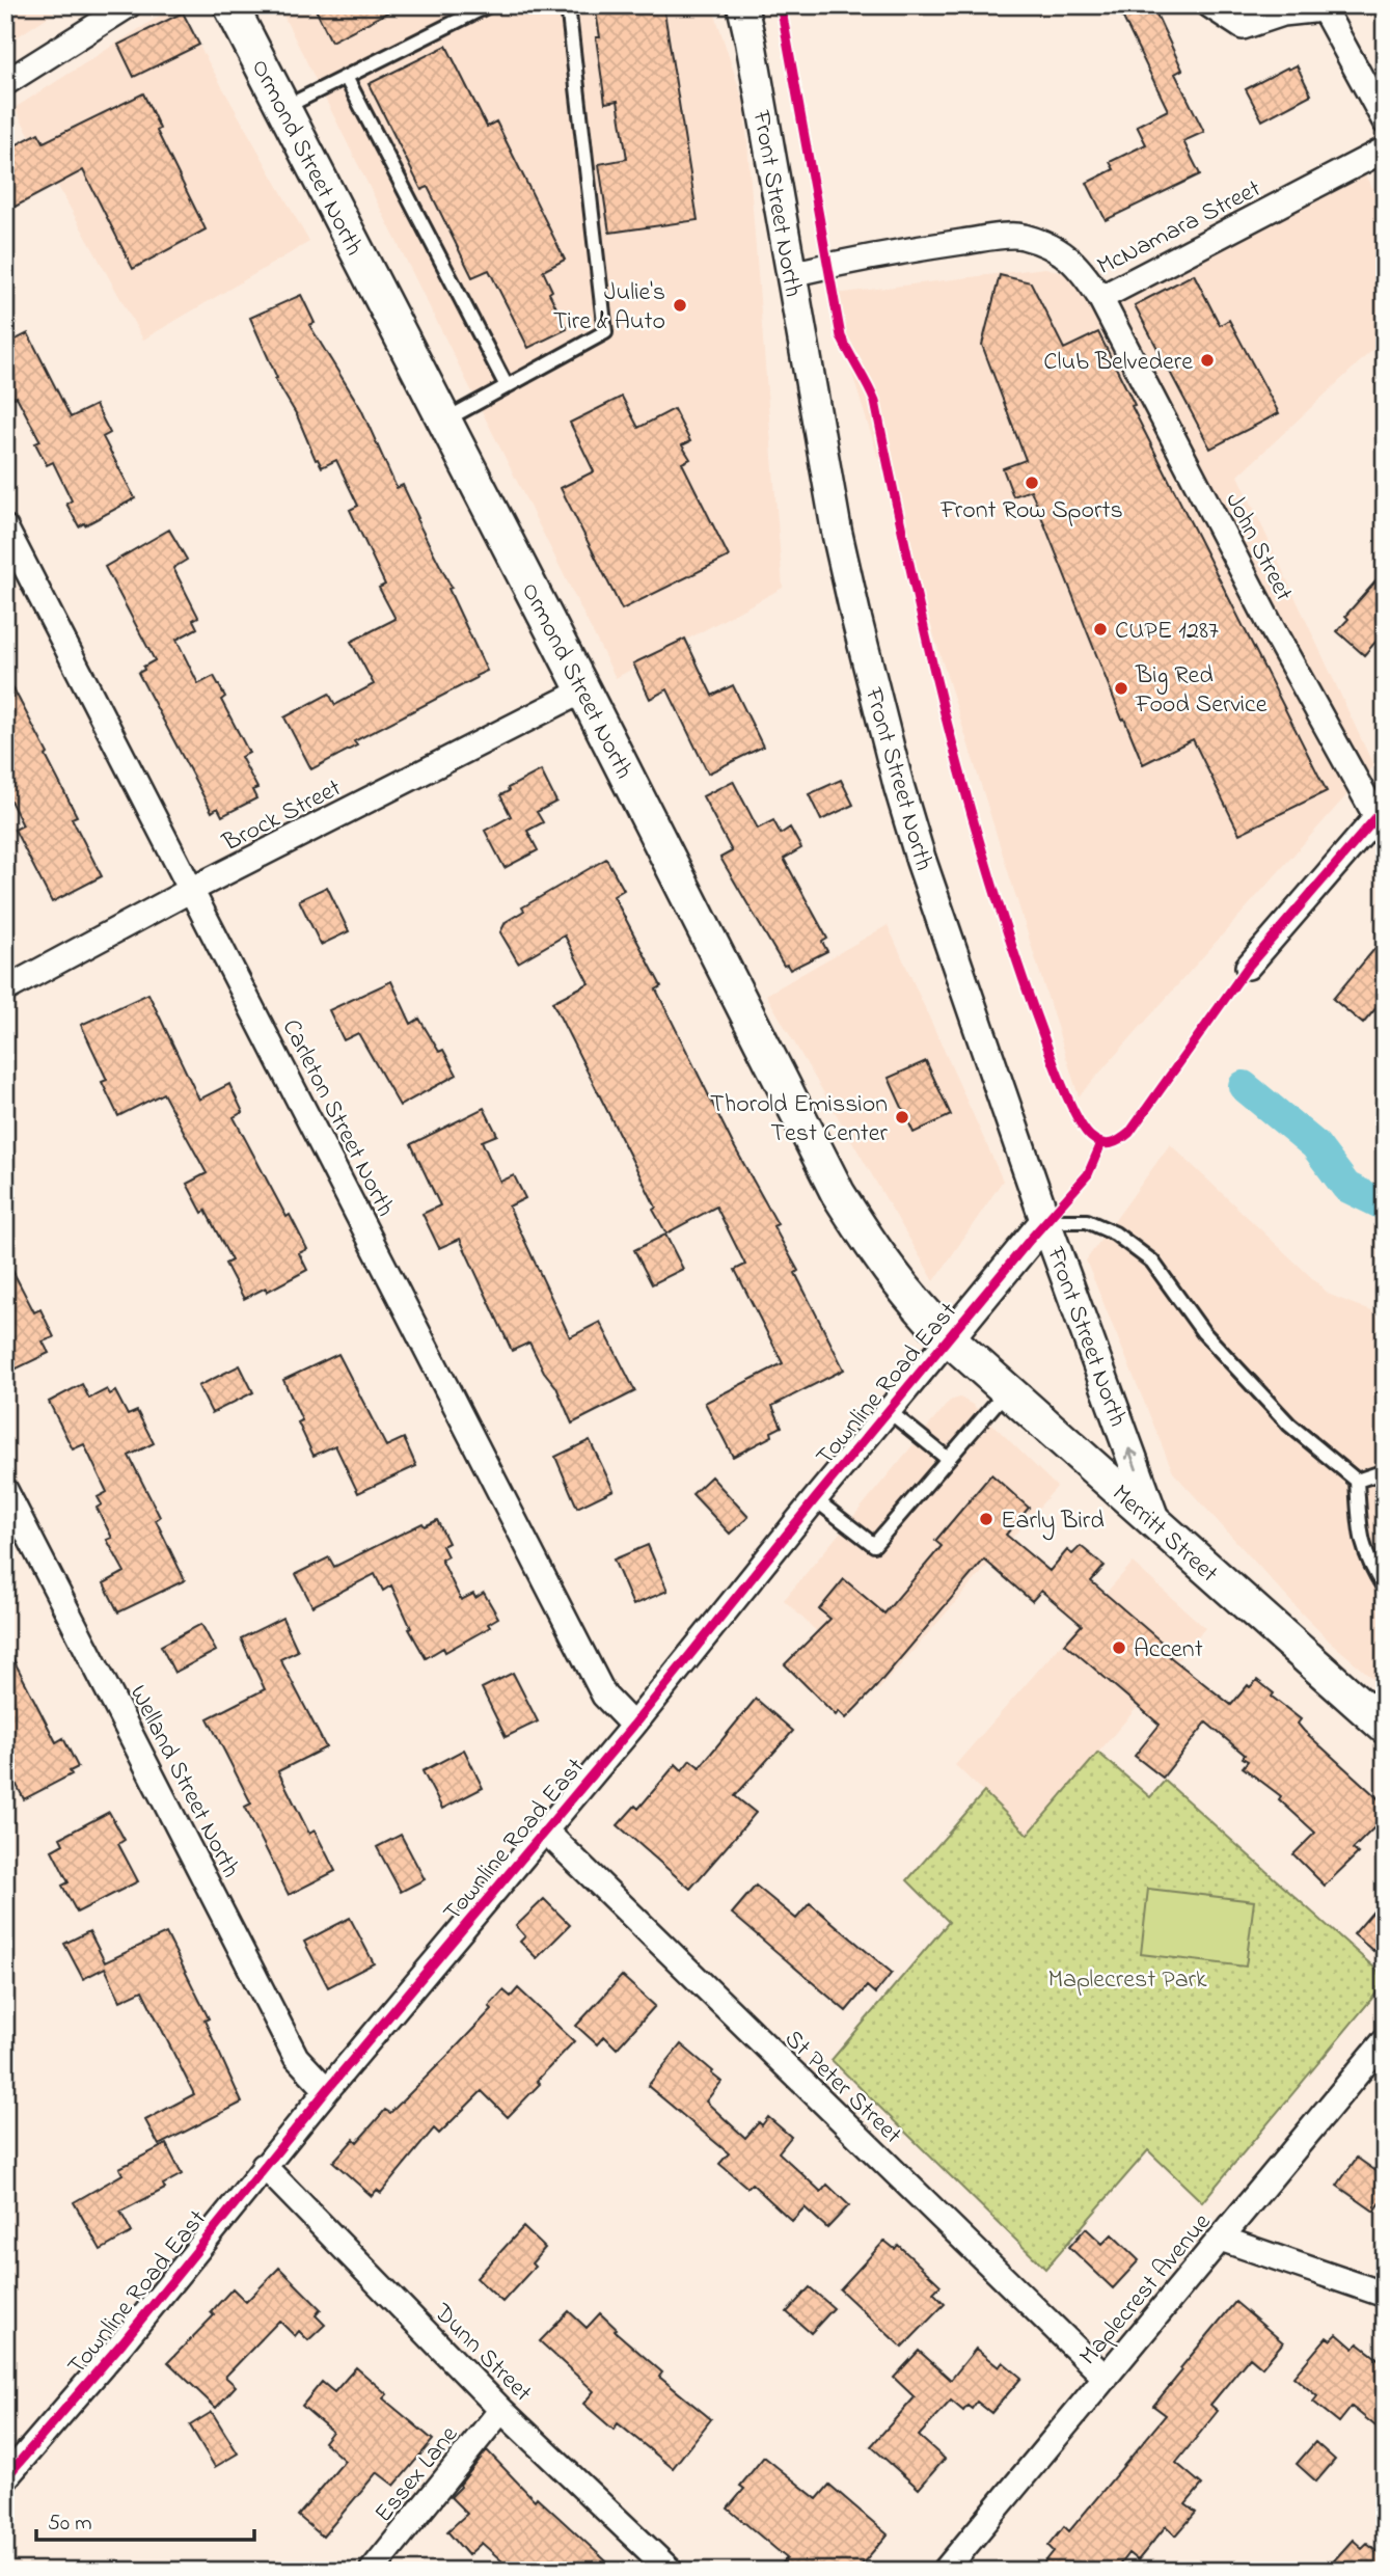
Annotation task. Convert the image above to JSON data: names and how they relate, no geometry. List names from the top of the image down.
{
  "streets": {
    "main road": ["Ormond Street North", "Merritt Street"],
    "street": [
      "Front Street North",
      "McNamara Street",
      "John Street",
      "Brock Street",
      "Carleton Street North",
      "Townline Road East",
      "Welland Street North",
      "St Peter Street",
      "Maplecrest Avenue",
      "Dunn Street",
      "Essex Lane"
    ]
  },
  "crossings": [
    ["Ormond Street North", "Brock Street"],
    ["Ormond Street North", "Townline Road East"],
    ["Ormond Street North", "Merritt Street"],
    ["Front Street North", "McNamara Street"],
    ["Front Street North", "Townline Road East"],
    ["Front Street North", "Merritt Street"],
    ["McNamara Street", "John Street"],
    ["Brock Street", "Carleton Street North"],
    ["Carleton Street North", "Townline Road East"],
    ["Townline Road East", "Merritt Street"],
    ["Townline Road East", "Welland Street North"],
    ["Townline Road East", "St Peter Street"],
    ["Townline Road East", "Dunn Street"],
    ["St Peter Street", "Maplecrest Avenue"],
    ["Dunn Street", "Essex Lane"]
  ],
  "parks": ["Maplecrest Park"],
  "places": [
    "Julie's Tire & Auto",
    "Club Belvedere",
    "Front Row Sports",
    "CUPE 1287",
    "Big Red Food Service",
    "Thorold Emission Test Center",
    "Early Bird",
    "Accent"
  ],
  "scale_bar": "50 m"
}
